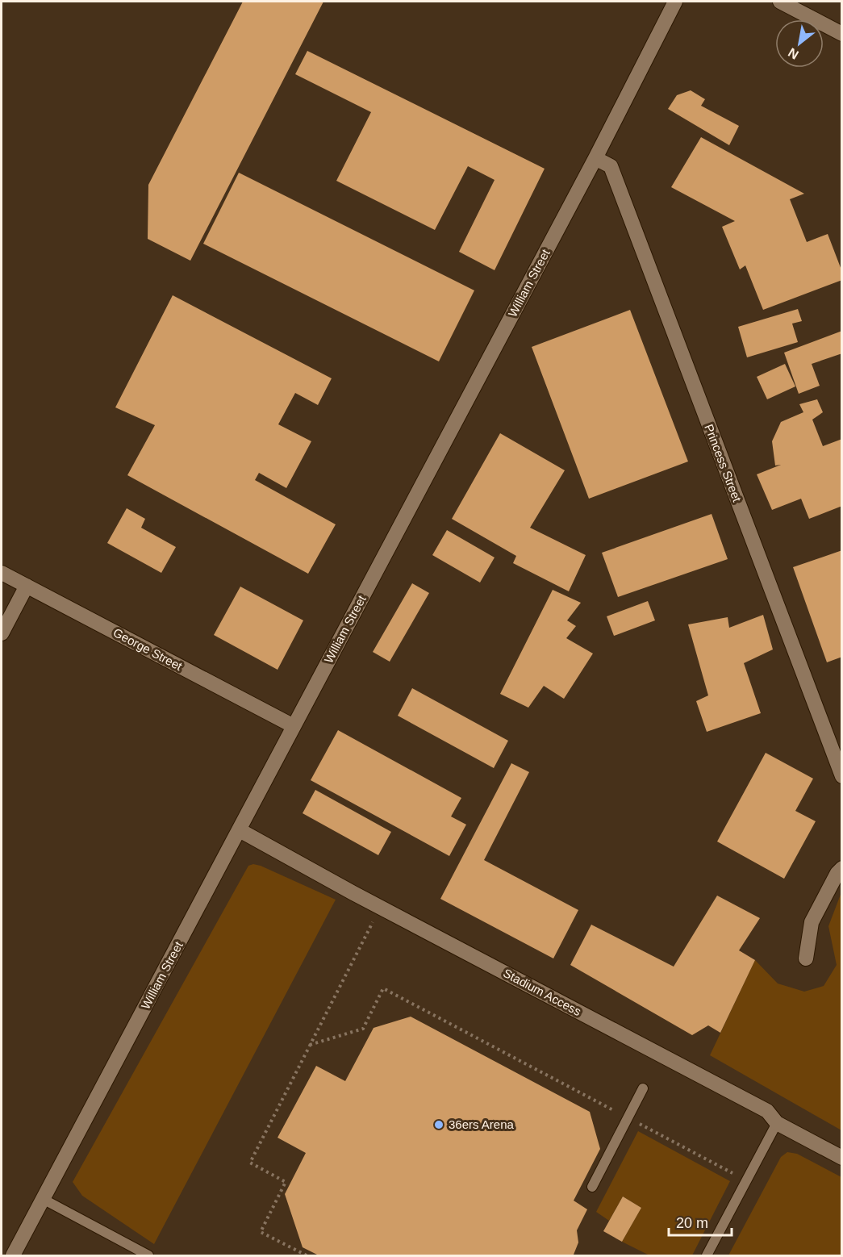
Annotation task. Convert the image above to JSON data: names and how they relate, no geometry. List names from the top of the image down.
{
  "streets": {
    "street": [
      "William Street",
      "Princess Street",
      "George Street",
      "Stadium Access"
    ]
  },
  "crossings": [
    ["William Street", "Princess Street"],
    ["William Street", "George Street"],
    ["William Street", "Stadium Access"]
  ],
  "places": ["36ers Arena"],
  "scale_bar": "20 m",
  "north": "bottom left"
}
